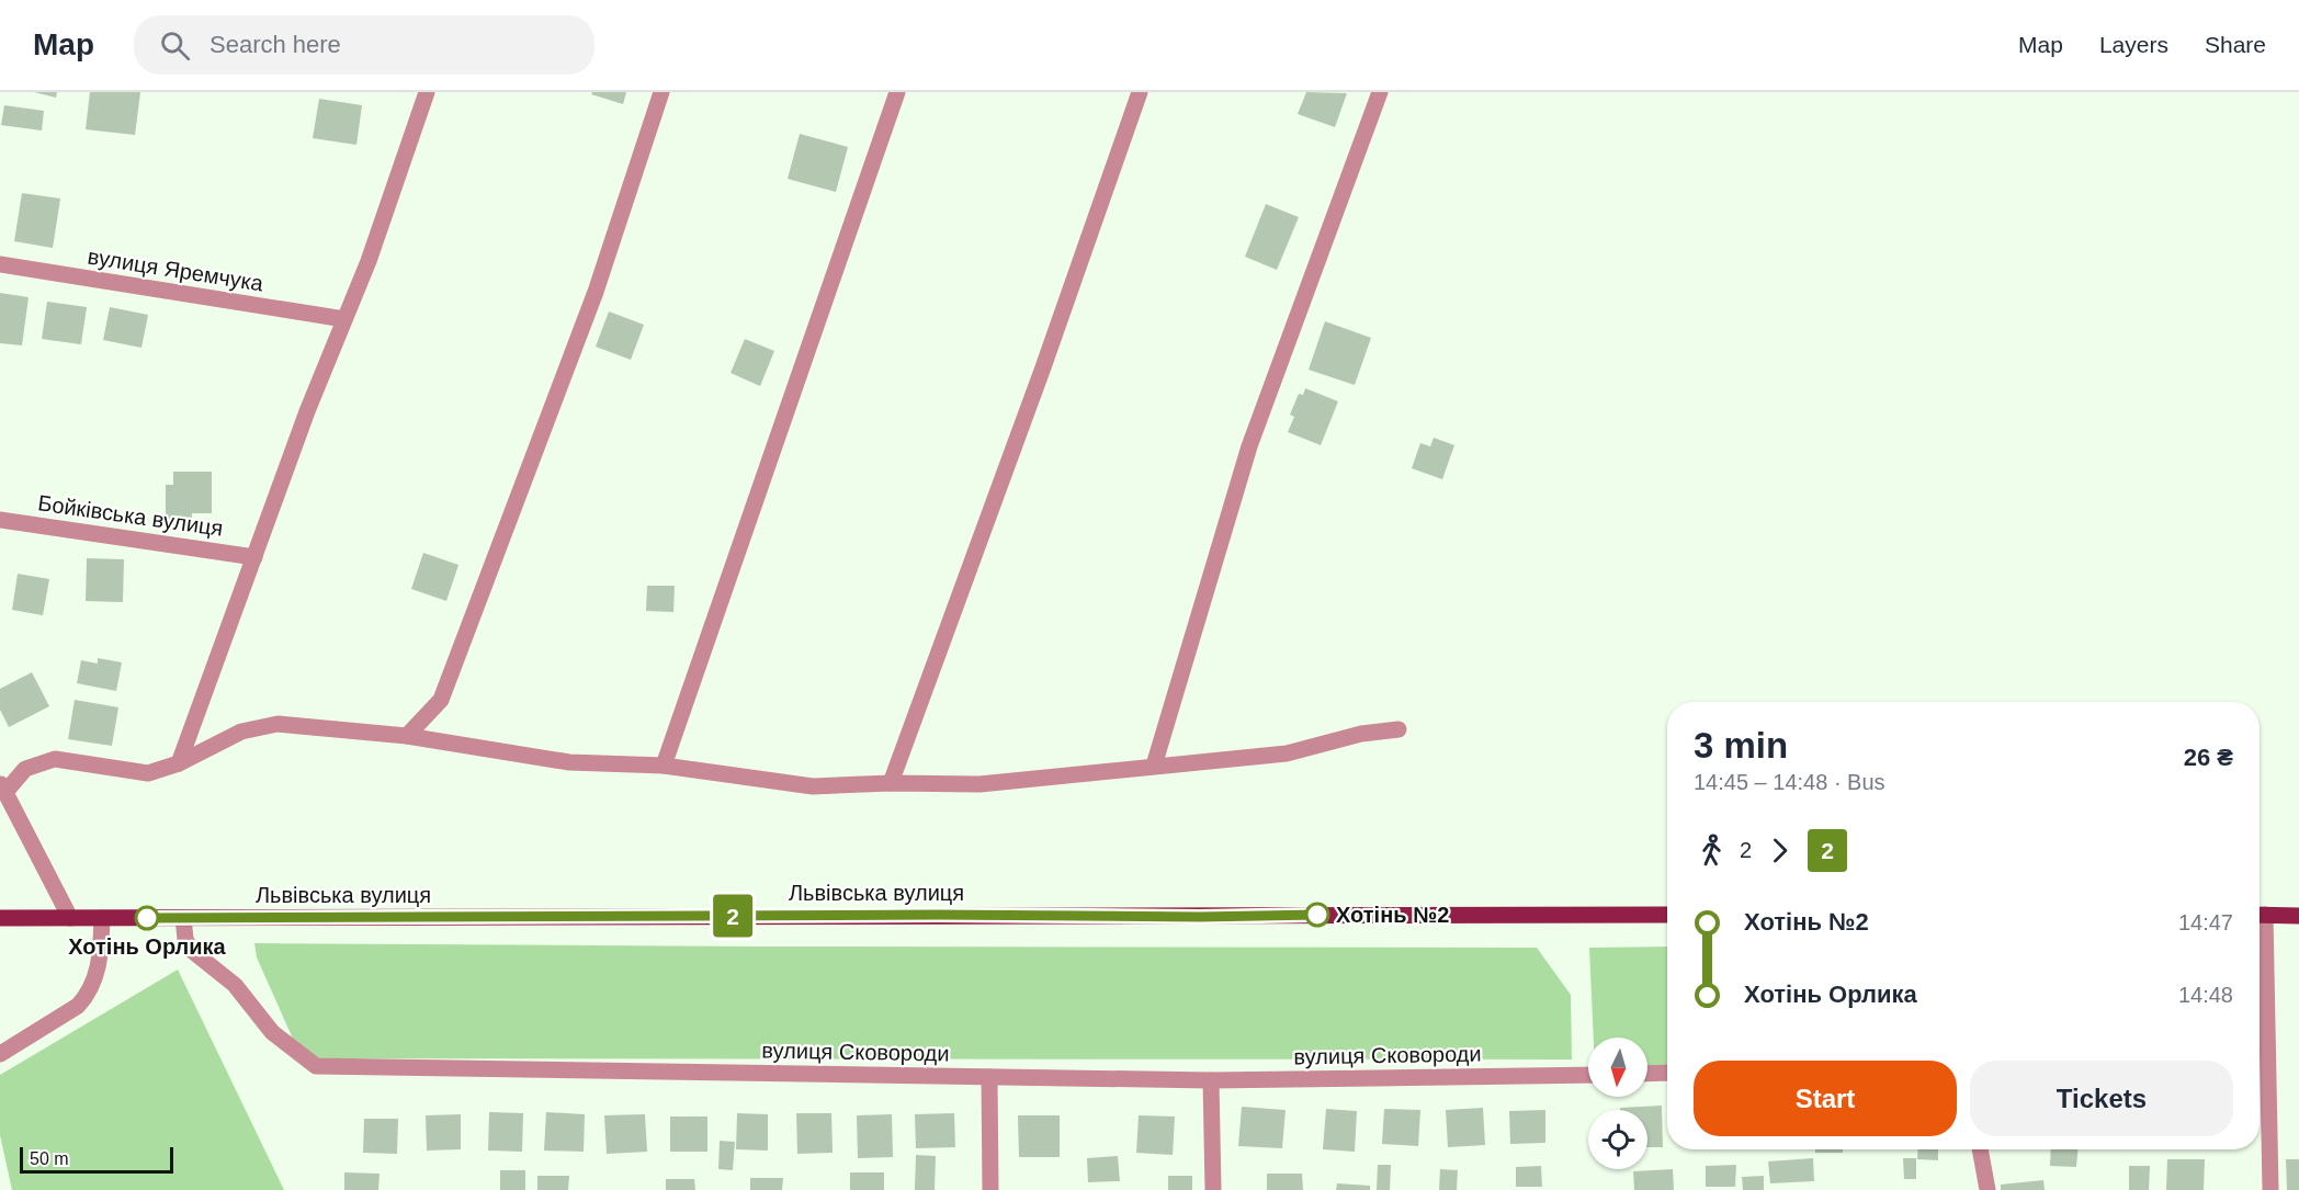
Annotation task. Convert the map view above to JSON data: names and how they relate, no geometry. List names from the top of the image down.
{
  "streets": {
    "main road": ["Львівська вулиця"],
    "street": ["вулиця Яремчука", "Бойківська вулиця", "вулиця Сковороди"]
  },
  "crossings": [
    ["Львівська вулиця", "вулиця Сковороди"]
  ],
  "places": ["Хотінь №2", "Хотінь Орлика"],
  "lines": ["bus line 2"],
  "scale_bar": "50 m",
  "north": "bottom",
  "page": {
    "header": "Map",
    "search": "Search here",
    "nav": ["Map", "Layers", "Share"],
    "on_map": "2",
    "heading": ["3 min", "14:45 – 14:48 · Bus", "26 ₴"],
    "legs": ["2", "2"],
    "list": [
      {
        "name": "Хотінь №2",
        "value": "14:47"
      },
      {
        "name": "Хотінь Орлика",
        "value": "14:48"
      }
    ],
    "buttons": ["Start", "Tickets"],
    "scale": "50 m"
  }
}
